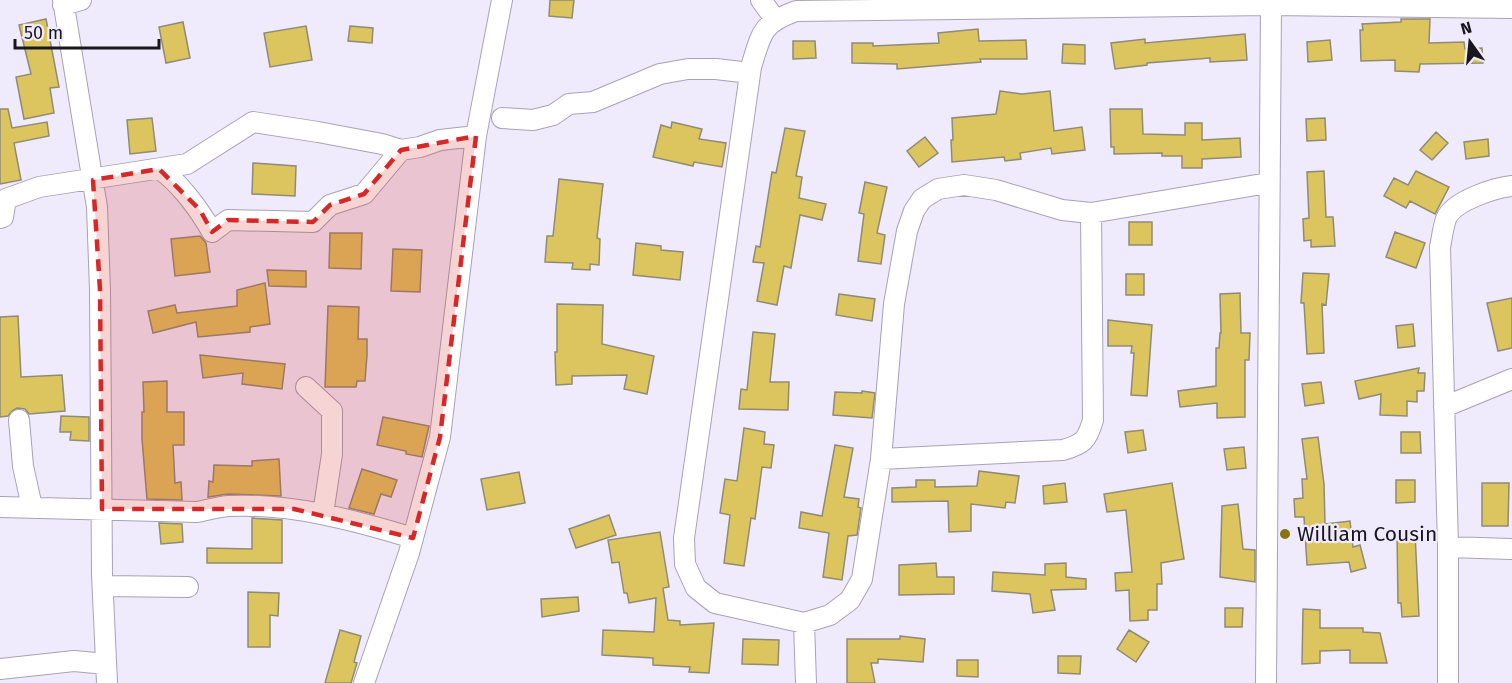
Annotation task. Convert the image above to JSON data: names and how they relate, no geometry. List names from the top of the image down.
{
  "places": ["William Cousin"],
  "scale_bar": "50 m",
  "north": "top"
}
